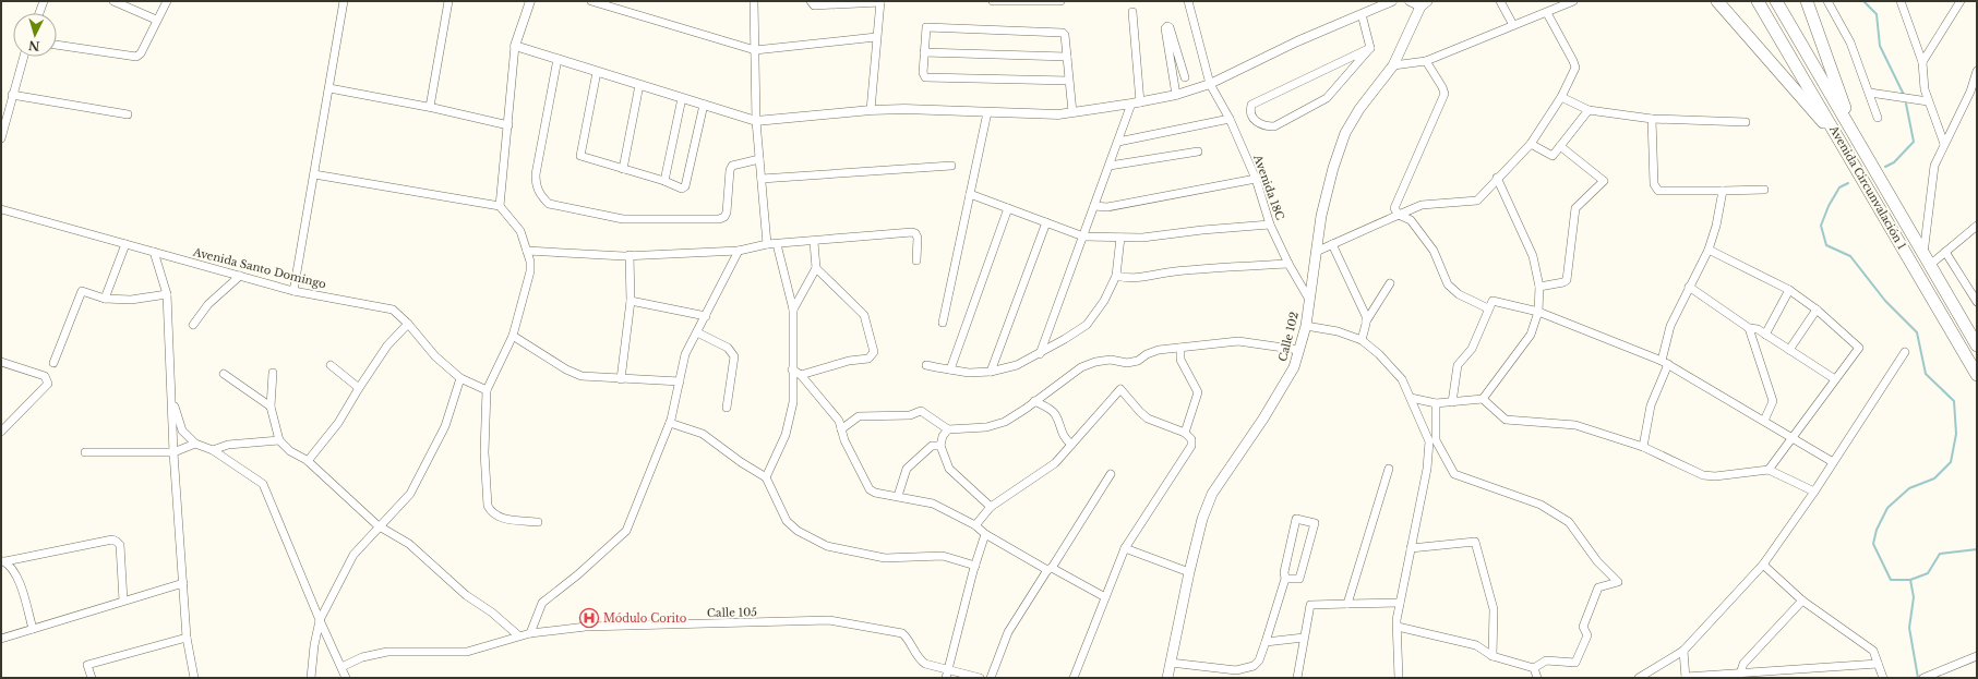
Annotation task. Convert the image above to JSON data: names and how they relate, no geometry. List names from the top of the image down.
{
  "streets": {
    "main road": ["Avenida Circunvalación 1", "Calle 102"],
    "street": ["Avenida 18C", "Avenida Santo Domingo", "Calle 105"]
  },
  "crossings": [
    ["Avenida 18C", "Calle 102"]
  ],
  "places": {
    "hospital": ["Módulo Corito"]
  },
  "north": "bottom"
}
